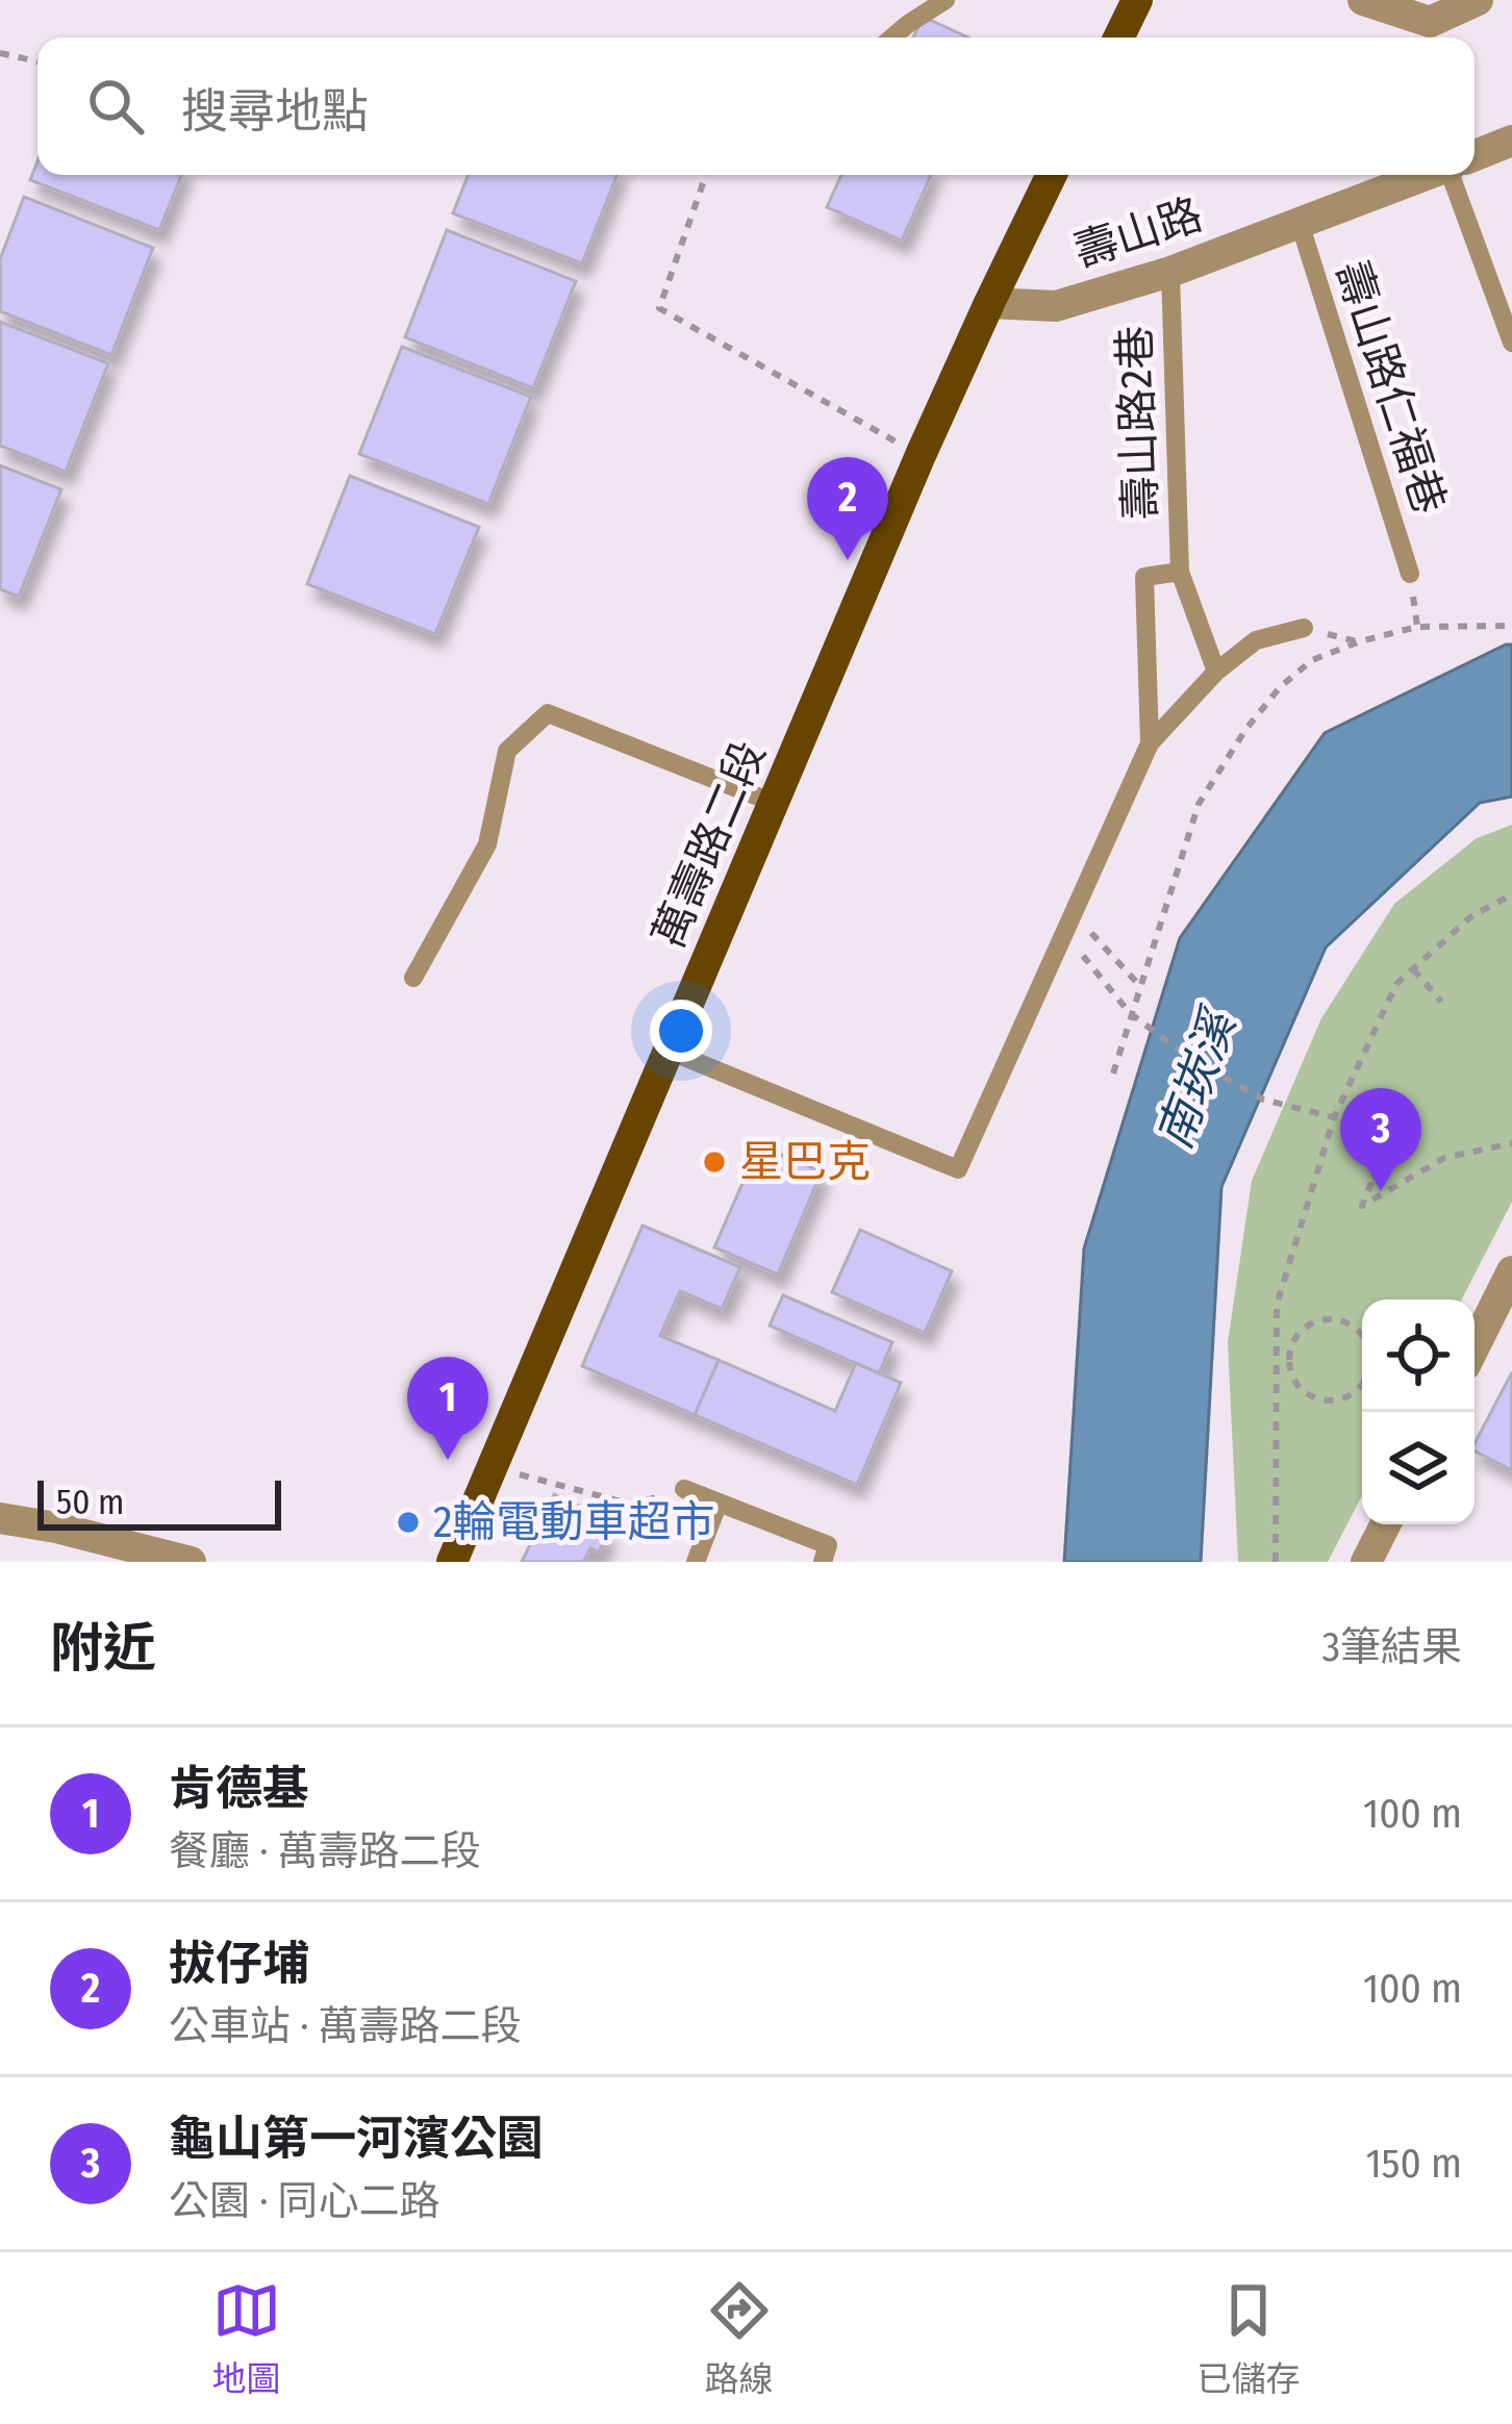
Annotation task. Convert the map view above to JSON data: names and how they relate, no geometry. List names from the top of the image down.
{
  "streets": {
    "main road": ["萬壽路二段"],
    "street": ["壽山路"],
    "lane": ["壽山路仁福巷", "壽山路2巷"]
  },
  "crossings": [
    ["壽山路", "壽山路仁福巷"],
    ["壽山路", "壽山路2巷"],
    ["壽山路", "萬壽路二段"]
  ],
  "water": ["南崁溪"],
  "places": ["星巴克", "2輪電動車超市"],
  "scale_bar": "50 m",
  "page": {
    "search": "搜尋地點",
    "pins": ["2", "3", "1"],
    "scale": "50 m",
    "heading": ["附近", "3筆結果"],
    "list": [
      {
        "mark": "1",
        "name": "肯德基",
        "note": "餐廳 · 萬壽路二段",
        "value": "100 m"
      },
      {
        "mark": "2",
        "name": "拔仔埔",
        "note": "公車站 · 萬壽路二段",
        "value": "100 m"
      },
      {
        "mark": "3",
        "name": "龜山第一河濱公園",
        "note": "公園 · 同心二路",
        "value": "150 m"
      }
    ],
    "nav": ["地圖", "路線", "已儲存"]
  }
}
